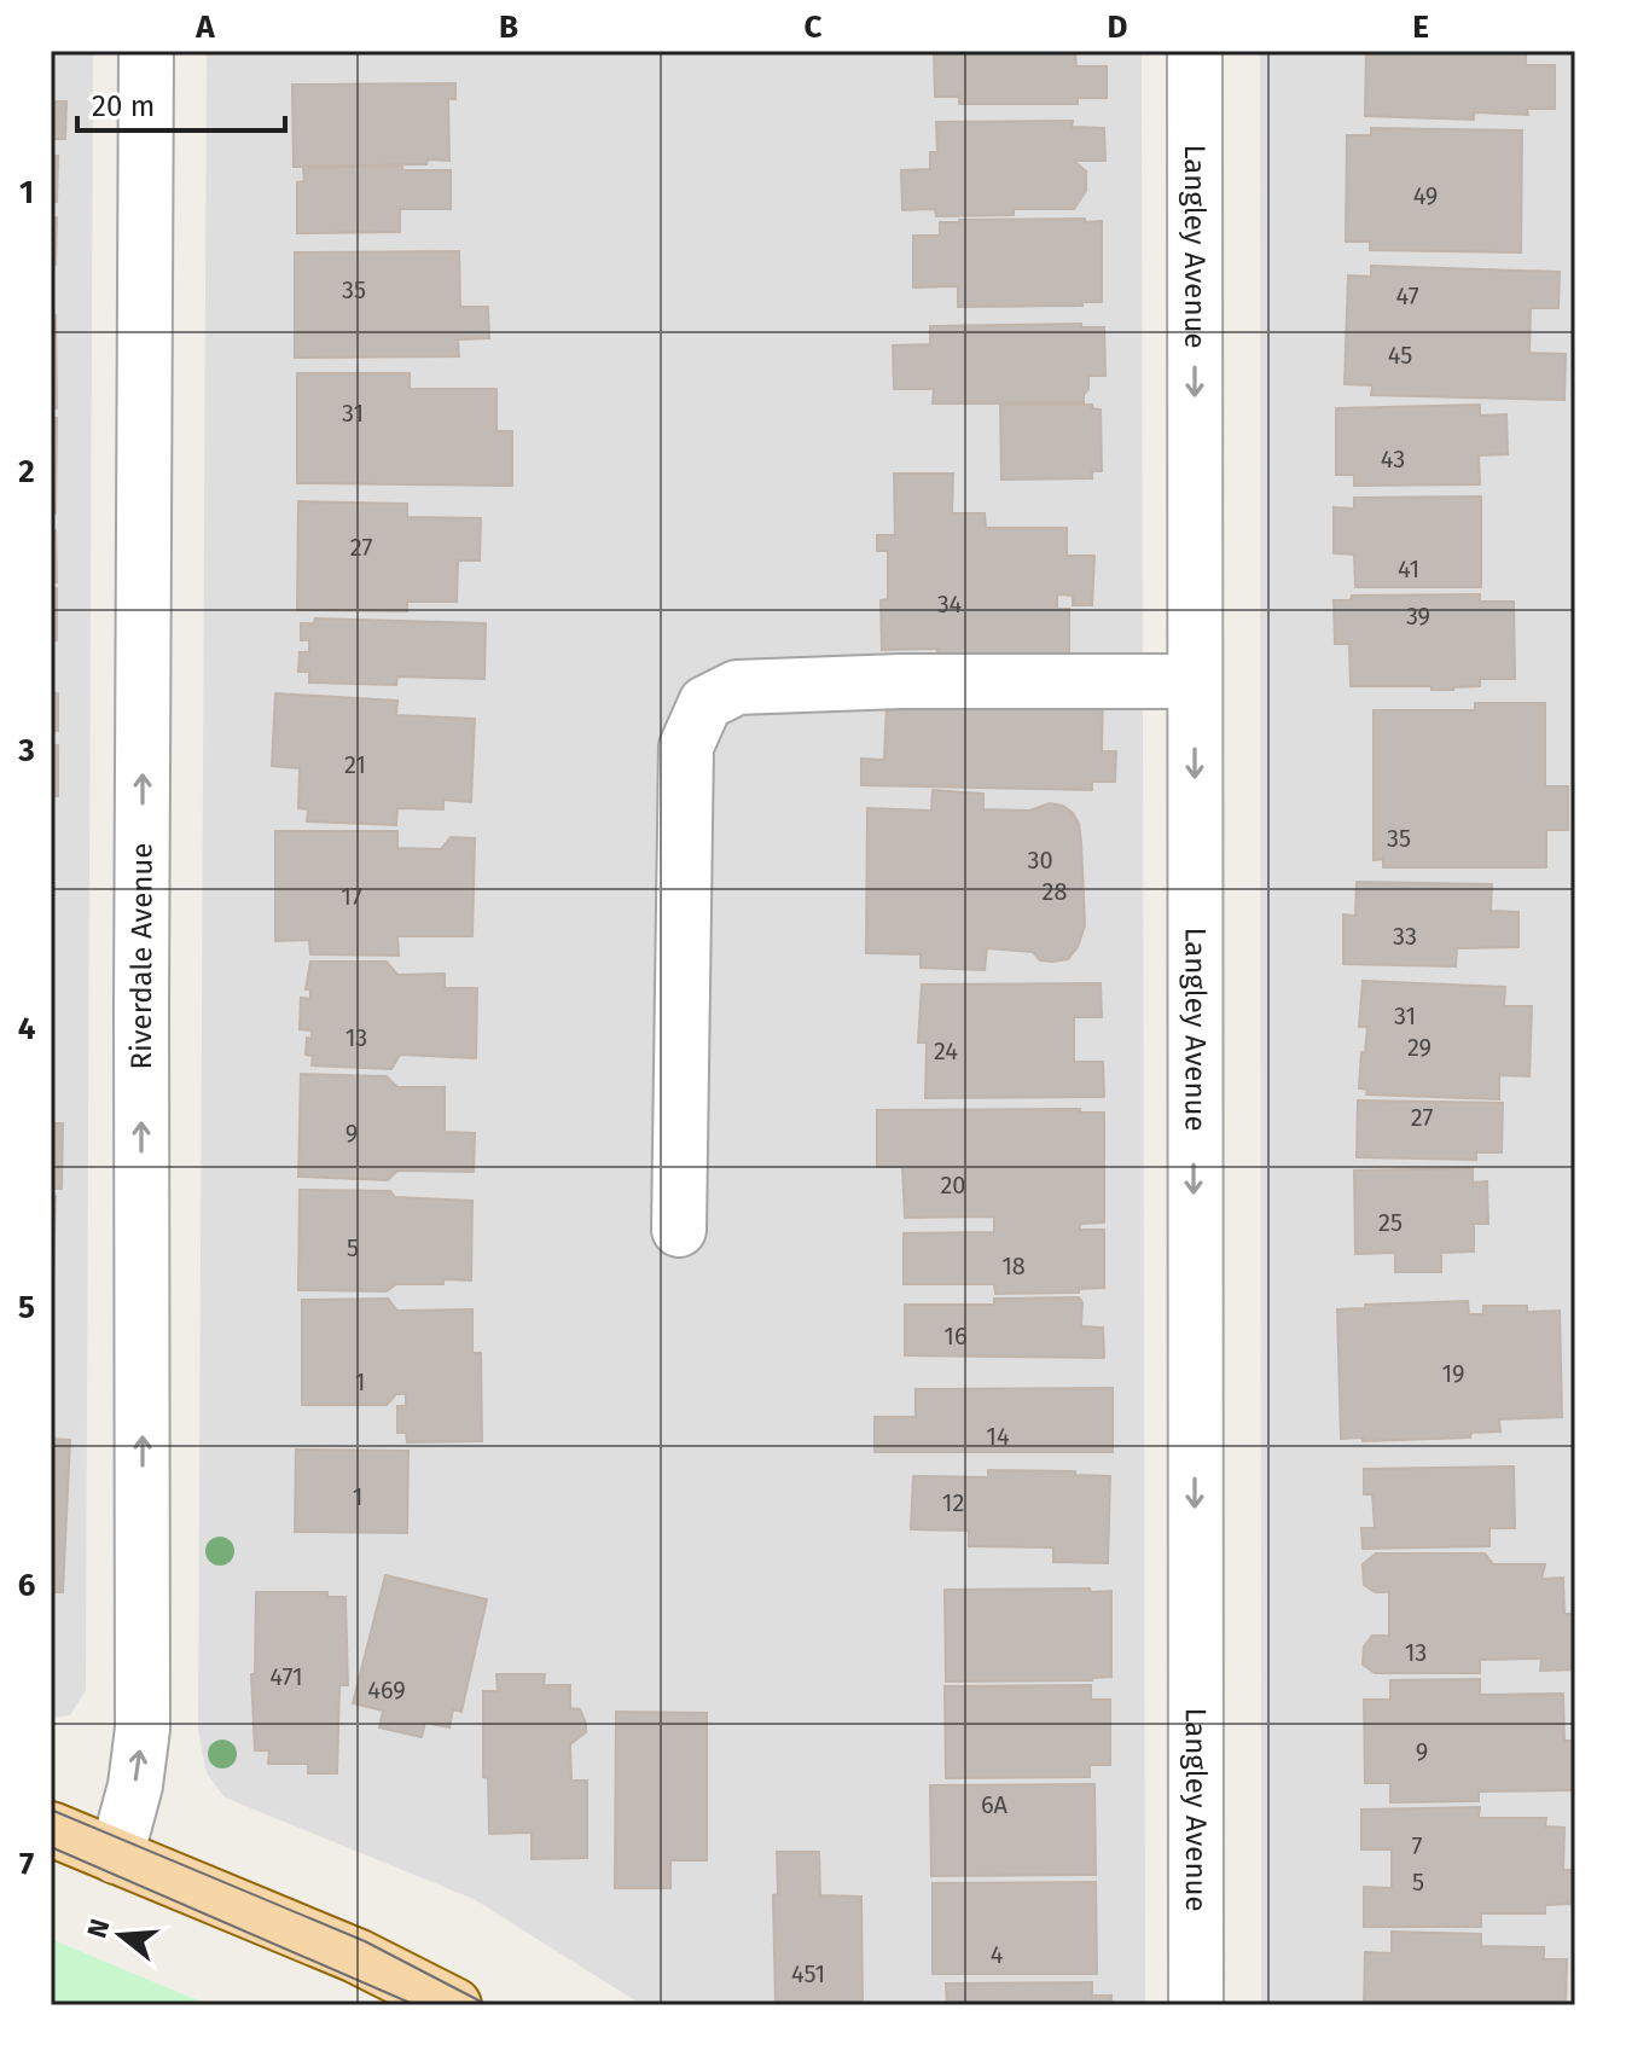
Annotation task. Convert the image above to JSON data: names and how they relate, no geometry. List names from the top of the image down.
{
  "streets": {
    "street": ["Langley Avenue", "Riverdale Avenue"]
  },
  "one_way": ["Langley Avenue", "Riverdale Avenue"],
  "house_numbers": [
    "49",
    "35",
    "47",
    "45",
    "31",
    "43",
    "27",
    "41",
    "34",
    "39",
    "21",
    "35",
    "30",
    "28",
    "17",
    "33",
    "31",
    "13",
    "29",
    "24",
    "27",
    "9",
    "20",
    "25",
    "5",
    "18",
    "16",
    "19",
    "1",
    "14",
    "1",
    "12",
    "13",
    "471",
    "469",
    "9",
    "6A",
    "7",
    "5",
    "4",
    "451"
  ],
  "scale_bar": "20 m",
  "north": "left",
  "grid": {
    "columns": [
      "A",
      "B",
      "C",
      "D",
      "E"
    ],
    "rows": [
      "1",
      "2",
      "3",
      "4",
      "5",
      "6",
      "7"
    ]
  }
}
